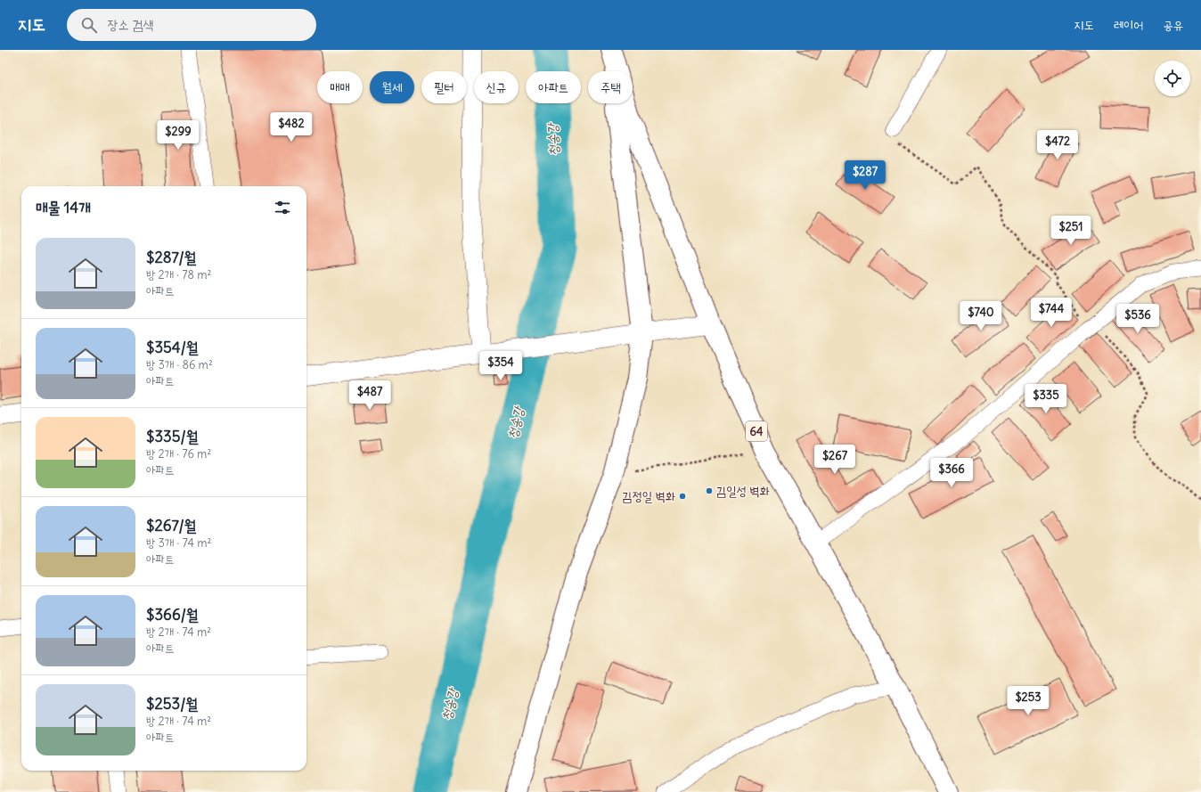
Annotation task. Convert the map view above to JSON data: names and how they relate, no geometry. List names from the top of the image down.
{
  "streets": {
    "main road": ["64"]
  },
  "water": ["청송강"],
  "places": ["김일성 벽화", "김정일 벽화"],
  "page": {
    "header": "지도",
    "search": "장소 검색",
    "nav": ["지도", "레이어", "공유"],
    "chip": [
      "매매",
      "월세",
      "필터",
      "신규",
      "아파트",
      "주택"
    ],
    "price": [
      "$482",
      "$299",
      "$472",
      "$287",
      "$251",
      "$744",
      "$740",
      "$536",
      "$354",
      "$487",
      "$335",
      "$267",
      "$366",
      "$253"
    ],
    "heading": "매물 14개",
    "list": [
      {
        "name": "$287/월",
        "note": "방 2개 · 78 m² · 아파트"
      },
      {
        "name": "$354/월",
        "note": "방 3개 · 86 m² · 아파트"
      },
      {
        "name": "$335/월",
        "note": "방 2개 · 76 m² · 아파트"
      },
      {
        "name": "$267/월",
        "note": "방 3개 · 74 m² · 아파트"
      },
      {
        "name": "$366/월",
        "note": "방 2개 · 74 m² · 아파트"
      },
      {
        "name": "$253/월",
        "note": "방 2개 · 74 m² · 아파트"
      }
    ]
  }
}
